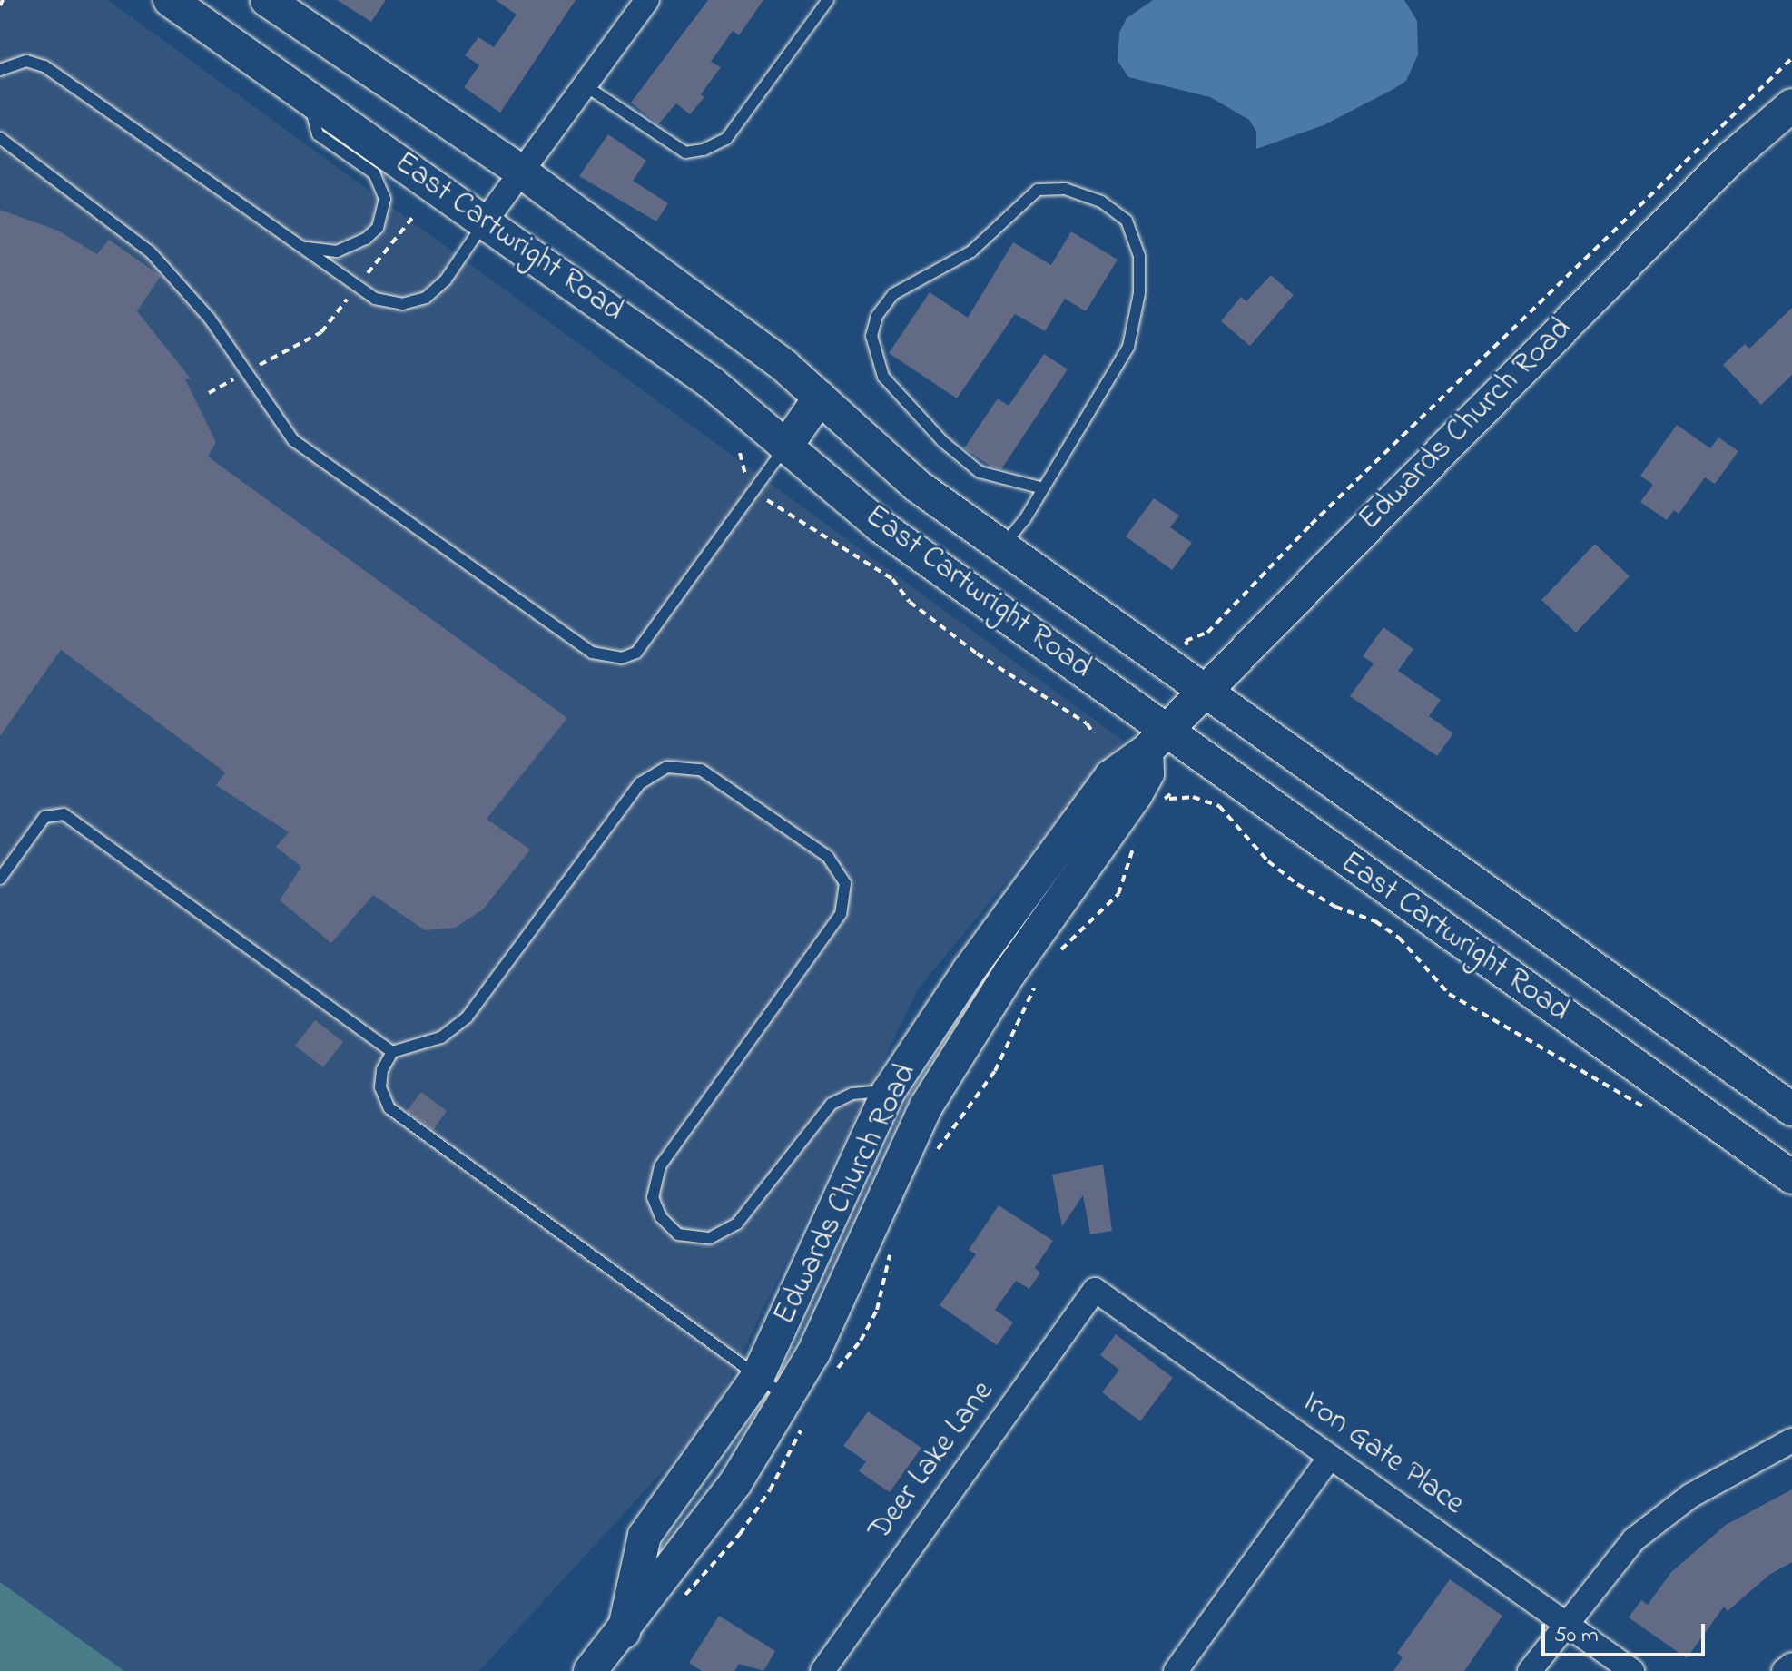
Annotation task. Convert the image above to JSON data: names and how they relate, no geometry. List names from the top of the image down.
{
  "streets": {
    "main road": ["East Cartwright Road", "Edwards Church Road"],
    "street": ["Iron Gate Place", "Deer Lake Lane"]
  },
  "crossings": [
    ["East Cartwright Road", "Edwards Church Road"],
    ["Iron Gate Place", "Deer Lake Lane"]
  ],
  "scale_bar": "50 m"
}
